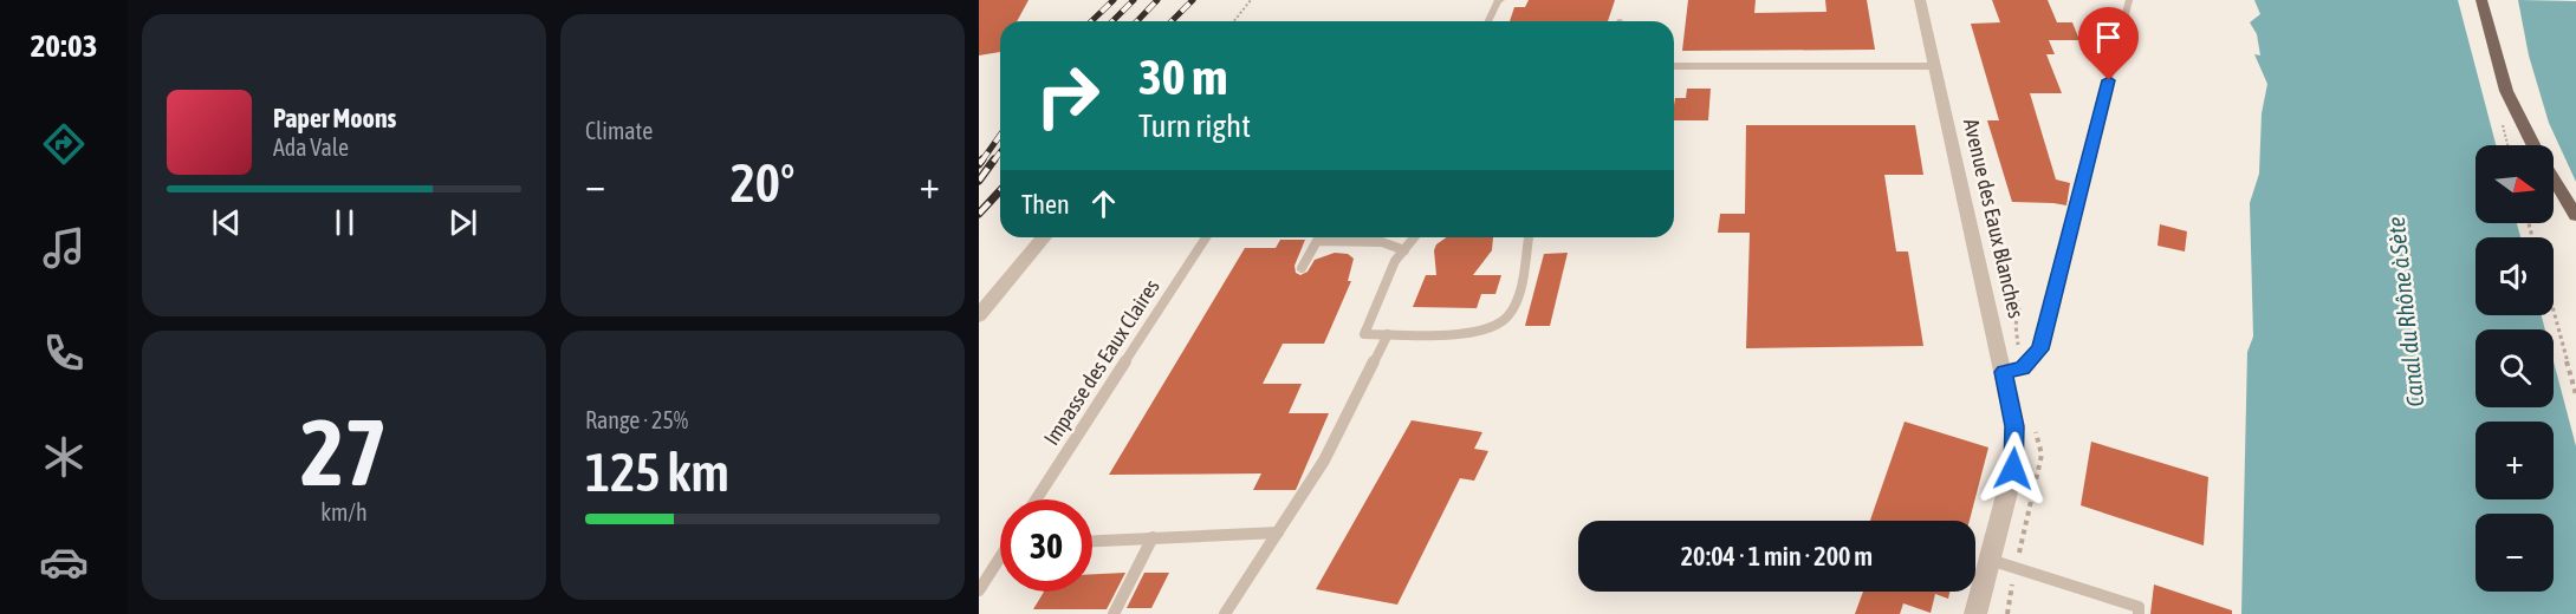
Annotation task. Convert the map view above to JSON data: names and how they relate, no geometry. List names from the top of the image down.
{
  "streets": {
    "street": ["Avenue des Eaux Blanches"],
    "lane": ["Impasse des Eaux Claires"]
  },
  "water": ["Canal du Rhône à Sète"],
  "north": "right",
  "page": {
    "tabs": "20:03",
    "tile": [
      "Climate",
      ["27", "km/h"],
      ["Range · 25%", "125 km"]
    ],
    "turn": ["30 m", "Turn right"],
    "song": ["Paper Moons", "Ada Vale"],
    "map_buttons": ["+", "−"],
    "heat": ["−", "20°", "+"],
    "then": "Then",
    "limit": "30",
    "trip": "20:04 · 1 min · 200 m"
  }
}
